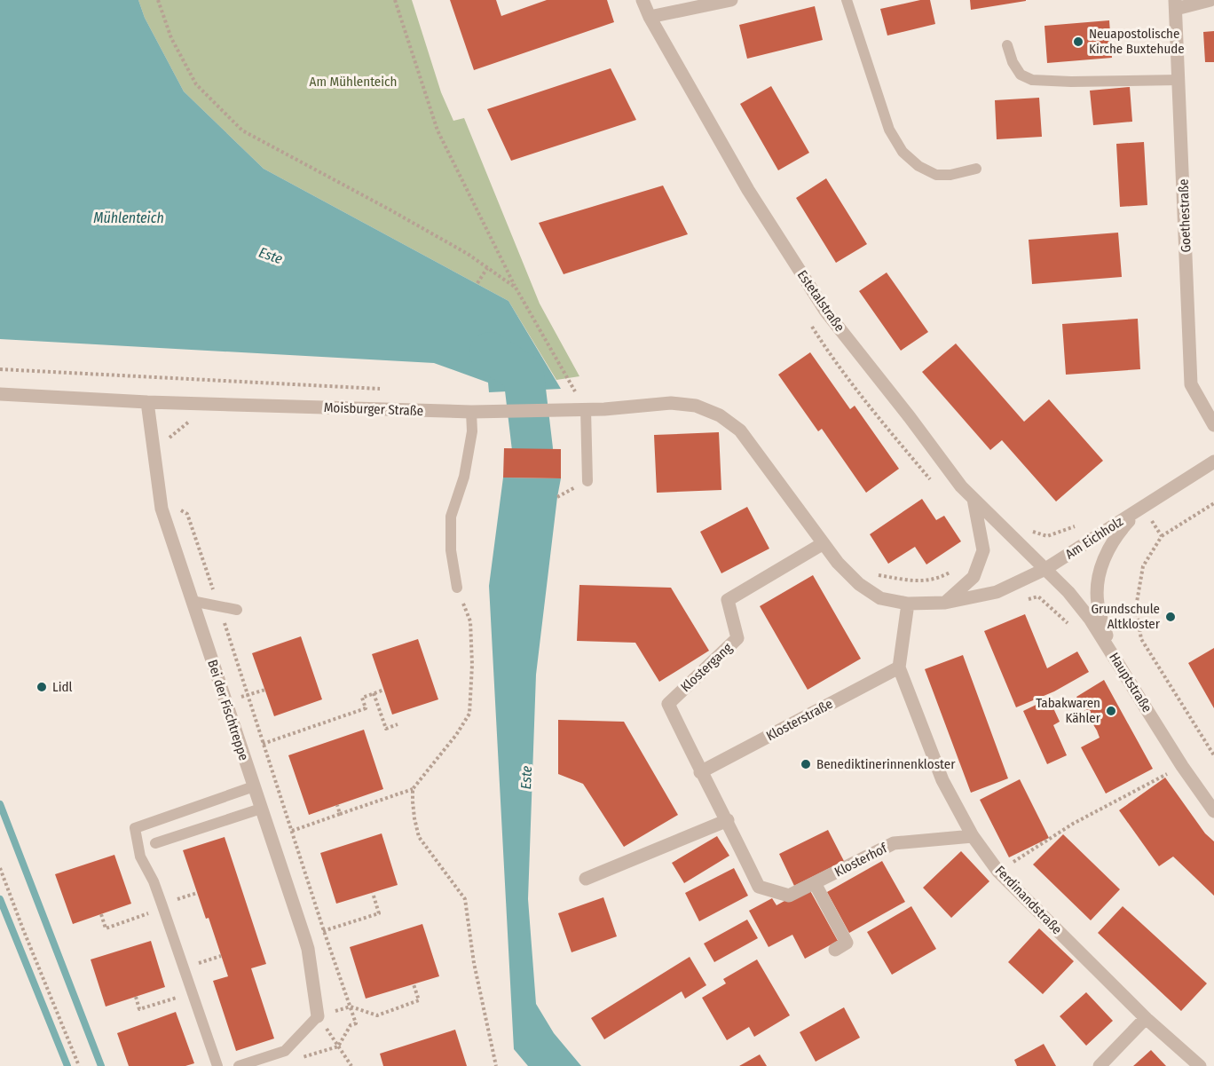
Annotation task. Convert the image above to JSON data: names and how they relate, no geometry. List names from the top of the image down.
{
  "streets": {
    "street": [
      "Goethestraße",
      "Estetalstraße",
      "Moisburger Straße",
      "Am Eichholz",
      "Klostergang",
      "Hauptstraße",
      "Bei der Fischtreppe",
      "Klosterstraße",
      "Klosterhof",
      "Ferdinandstraße"
    ]
  },
  "crossings": [
    ["Estetalstraße", "Am Eichholz"],
    ["Estetalstraße", "Hauptstraße"],
    ["Moisburger Straße", "Klostergang"],
    ["Moisburger Straße", "Bei der Fischtreppe"],
    ["Am Eichholz", "Hauptstraße"],
    ["Klostergang", "Klosterstraße"],
    ["Klostergang", "Klosterhof"],
    ["Klosterstraße", "Klosterhof"],
    ["Klosterstraße", "Ferdinandstraße"],
    ["Klosterhof", "Ferdinandstraße"]
  ],
  "water": ["Mühlenteich", "Este"],
  "parks": ["Am Mühlenteich"],
  "places": [
    "Neuapostolische Kirche Buxtehude",
    "Grundschule Altkloster",
    "Lidl",
    "Tabakwaren Kähler",
    "Benediktinerinnenkloster"
  ]
}
